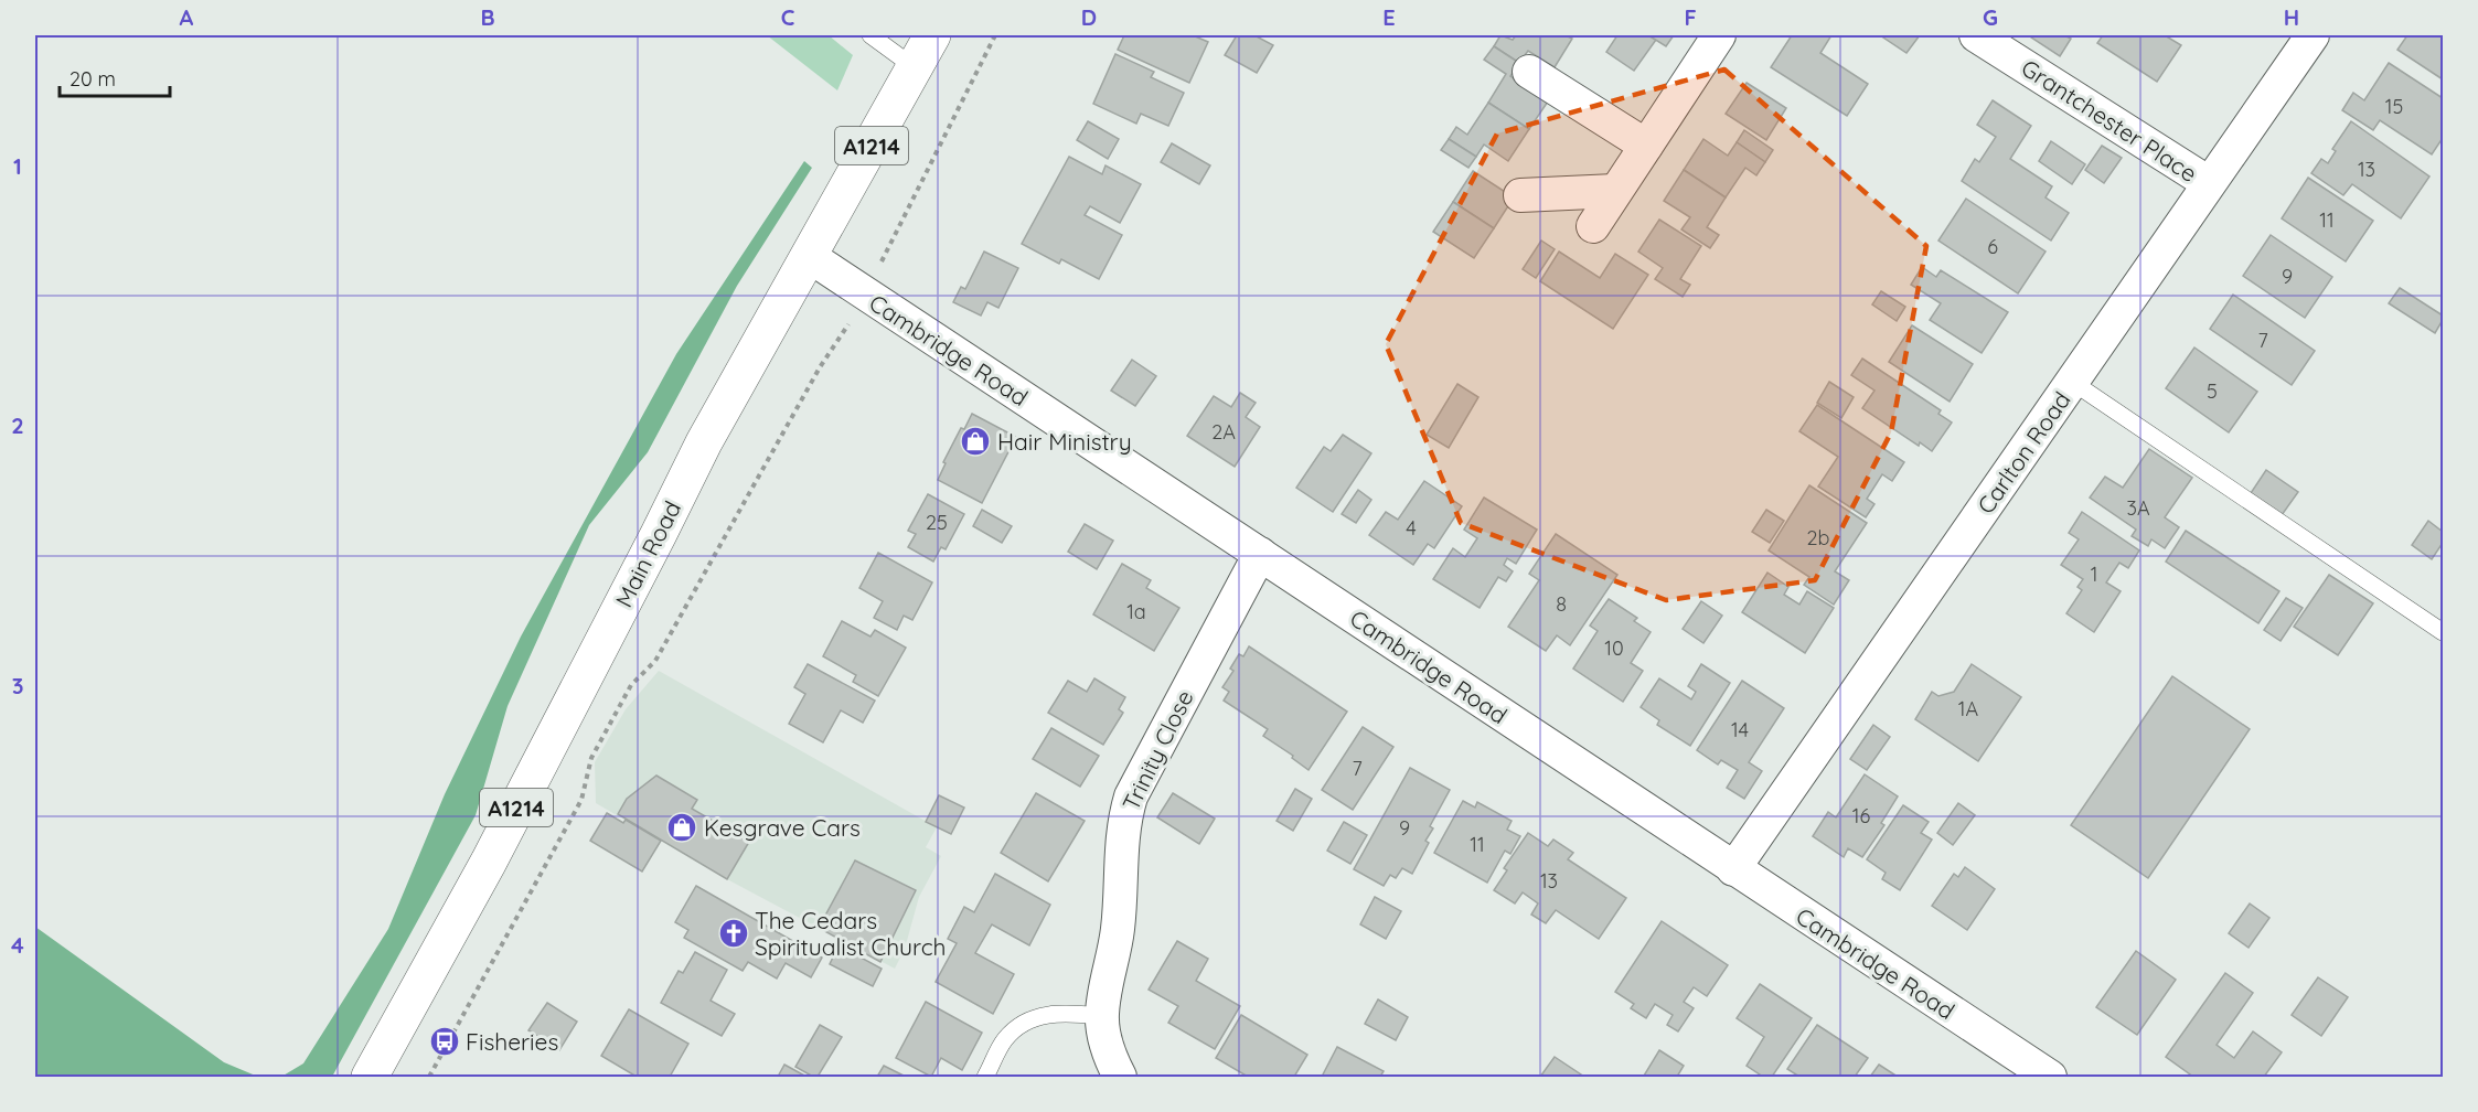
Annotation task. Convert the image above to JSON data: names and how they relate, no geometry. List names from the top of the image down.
{
  "streets": {
    "main road": ["A1214", "Main Road"],
    "street": [
      "Grantchester Place",
      "Cambridge Road",
      "Carlton Road",
      "Trinity Close"
    ]
  },
  "crossings": [
    ["Grantchester Place", "Carlton Road"],
    ["Cambridge Road", "Carlton Road"],
    ["Cambridge Road", "Main Road"],
    ["Cambridge Road", "Trinity Close"]
  ],
  "places": {
    "shop": ["Hair Ministry", "Kesgrave Cars"],
    "church": ["The Cedars Spiritualist Church"],
    "bus stop": ["Fisheries"]
  },
  "house_numbers": [
    "15",
    "13",
    "11",
    "6",
    "9",
    "7",
    "5",
    "2A",
    "3A",
    "25",
    "4",
    "2b",
    "1",
    "8",
    "1a",
    "10",
    "1A",
    "14",
    "7",
    "16",
    "9",
    "11",
    "13"
  ],
  "scale_bar": "20 m",
  "grid": {
    "columns": [
      "A",
      "B",
      "C",
      "D",
      "E",
      "F",
      "G",
      "H"
    ],
    "rows": [
      "1",
      "2",
      "3",
      "4"
    ]
  }
}
